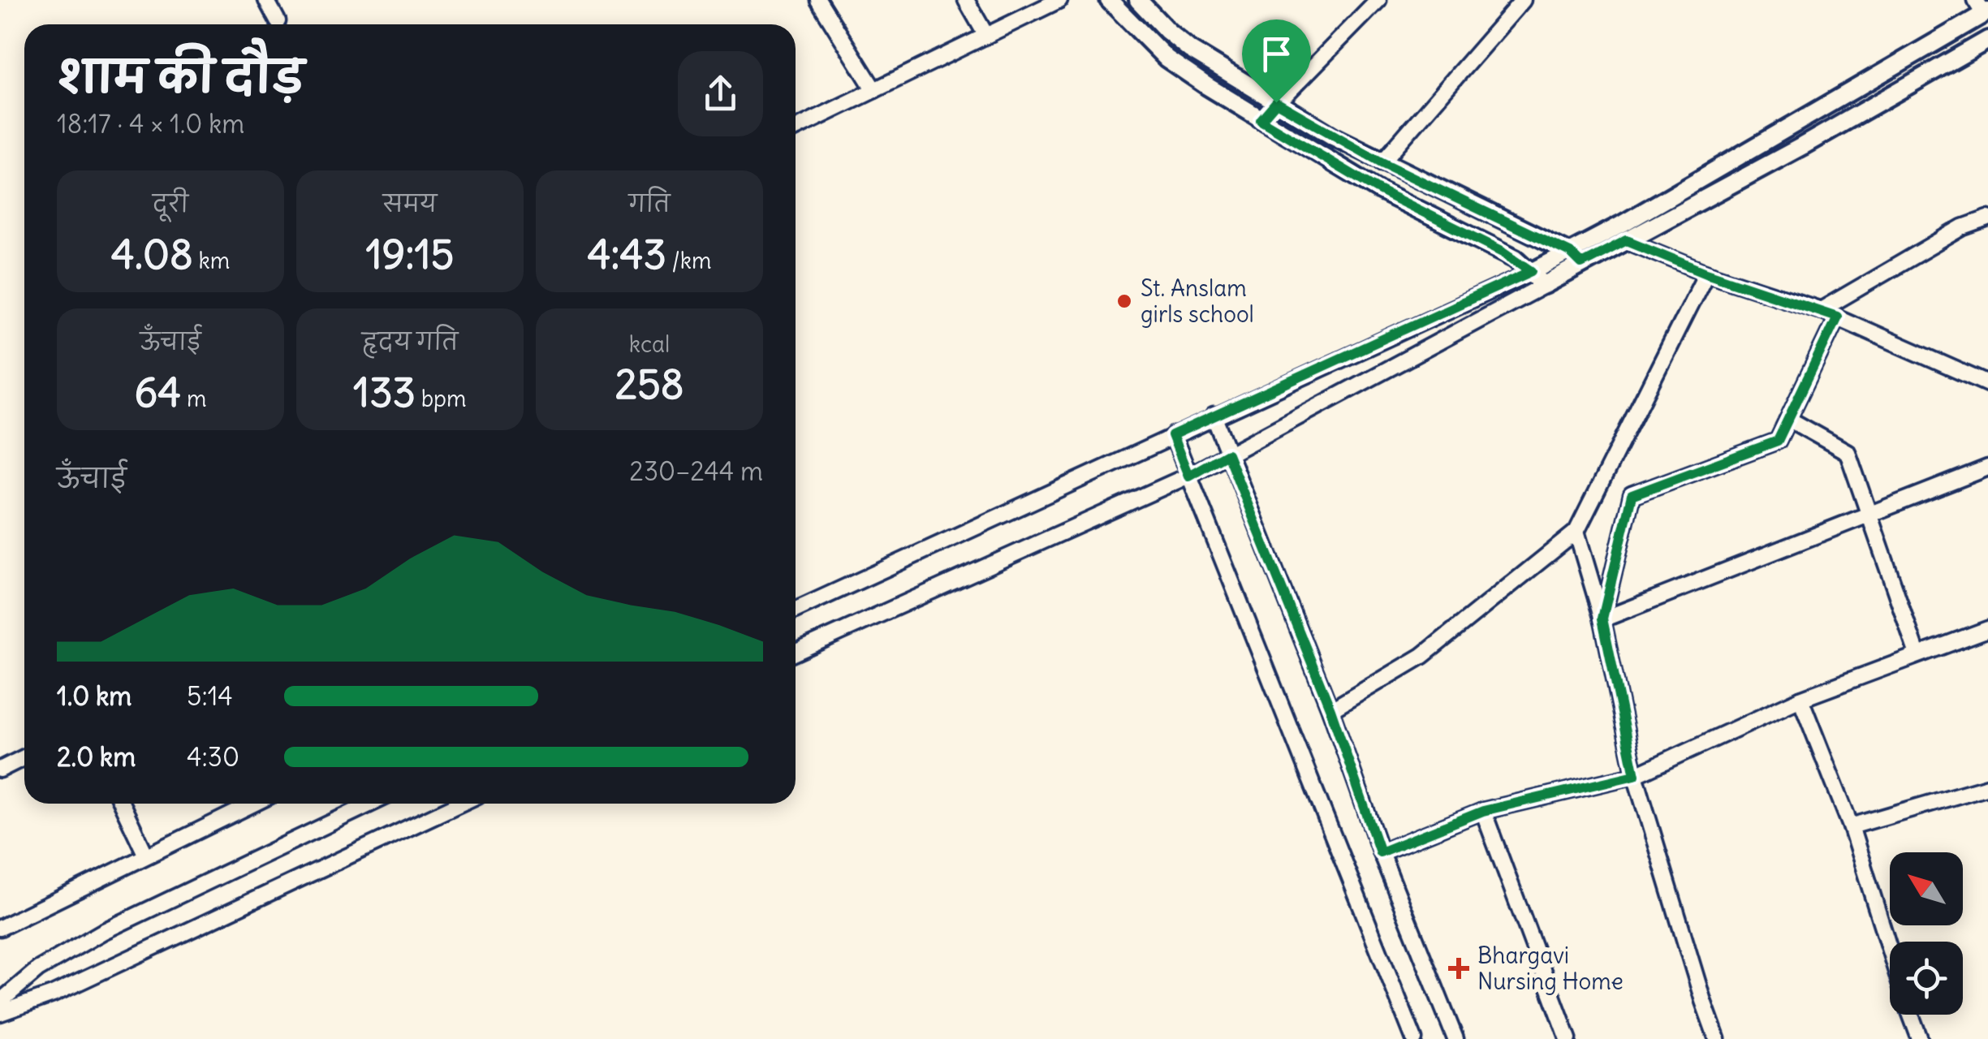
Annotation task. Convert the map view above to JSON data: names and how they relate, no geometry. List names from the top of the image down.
{
  "places": {
    "other": ["St. Anslam girls school"],
    "health": ["Bhargavi Nursing Home"]
  },
  "north": "top left",
  "page": {
    "heading": ["शाम की दौड़", "18:17 · 4 × 1.0 km"],
    "stats": [
      ["दूरी", "4.08 km"],
      ["समय", "19:15"],
      ["गति", "4:43 /km"],
      ["ऊँचाई", "64 m"],
      ["हृदय गति", "133 bpm"],
      ["kcal", "258"]
    ],
    "chart": ["ऊँचाई", "230–244 m"],
    "list": [
      {
        "name": "1.0 km",
        "note": "5:14"
      },
      {
        "name": "2.0 km",
        "note": "4:30"
      }
    ]
  }
}
